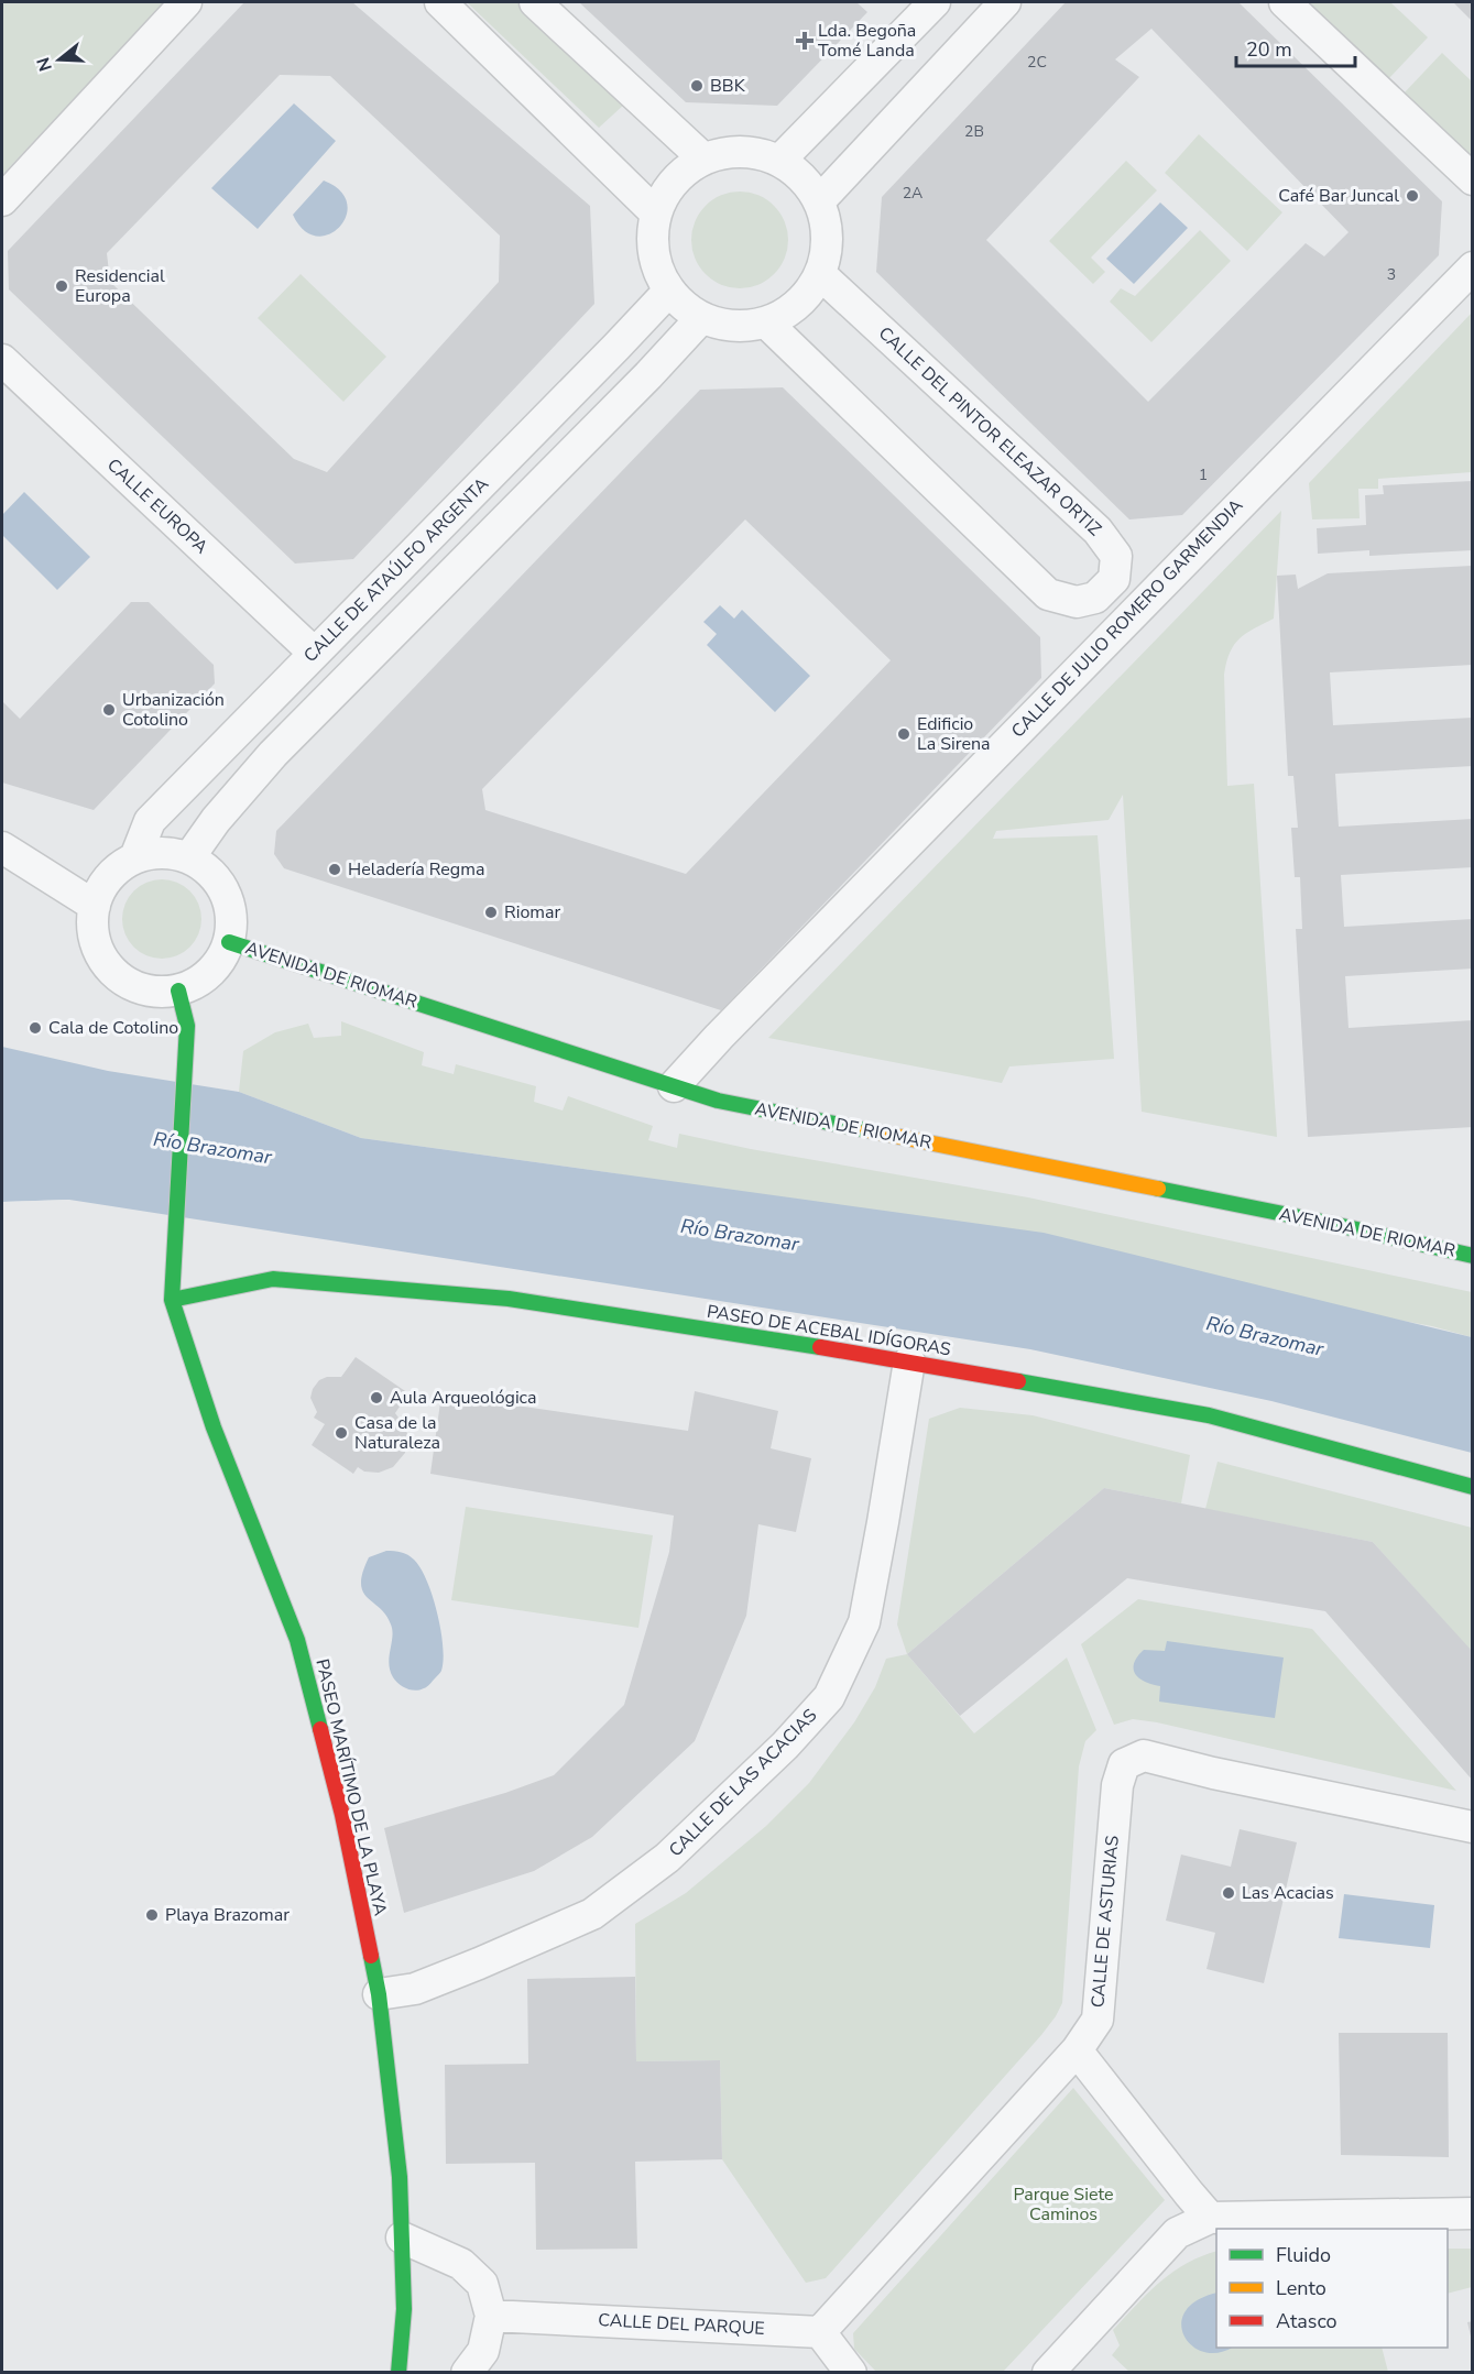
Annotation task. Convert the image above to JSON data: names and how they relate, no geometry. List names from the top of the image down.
{
  "streets": {
    "street": [
      "CALLE DEL PINTOR ELEAZAR ORTIZ",
      "CALLE EUROPA",
      "CALLE DE ATAÚLFO ARGENTA",
      "CALLE DE JULIO ROMERO GARMENDIA",
      "AVENIDA DE RIOMAR",
      "PASEO DE ACEBAL IDÍGORAS",
      "CALLE DE LAS ACACIAS",
      "PASEO MARÍTIMO DE LA PLAYA",
      "CALLE DE ASTURIAS",
      "CALLE DEL PARQUE"
    ]
  },
  "crossings": [
    ["CALLE DEL PINTOR ELEAZAR ORTIZ", "CALLE DE ATAÚLFO ARGENTA"],
    ["CALLE EUROPA", "CALLE DE ATAÚLFO ARGENTA"],
    ["CALLE DE ATAÚLFO ARGENTA", "AVENIDA DE RIOMAR"],
    ["CALLE DE ATAÚLFO ARGENTA", "PASEO MARÍTIMO DE LA PLAYA"],
    ["CALLE DE JULIO ROMERO GARMENDIA", "AVENIDA DE RIOMAR"],
    ["AVENIDA DE RIOMAR", "PASEO MARÍTIMO DE LA PLAYA"],
    ["PASEO DE ACEBAL IDÍGORAS", "CALLE DE LAS ACACIAS"],
    ["PASEO DE ACEBAL IDÍGORAS", "PASEO MARÍTIMO DE LA PLAYA"],
    ["CALLE DE LAS ACACIAS", "PASEO MARÍTIMO DE LA PLAYA"],
    ["CALLE DE ASTURIAS", "CALLE DEL PARQUE"]
  ],
  "water": ["Río Brazomar"],
  "parks": ["Parque Siete Caminos"],
  "places": {
    "health": ["Lda. Begoña Tomé Landa"],
    "other": [
      "BBK",
      "Café Bar Juncal",
      "Residencial Europa",
      "Urbanización Cotolino",
      "Edificio La Sirena",
      "Heladería Regma",
      "Riomar",
      "Cala de Cotolino",
      "Aula Arqueológica",
      "Casa de la Naturaleza",
      "Las Acacias",
      "Playa Brazomar"
    ]
  },
  "house_numbers": [
    "2C",
    "2B",
    "2A",
    "3",
    "1"
  ],
  "legend": ["Fluido", "Lento", "Atasco"],
  "scale_bar": "20 m",
  "north": "left"
}
